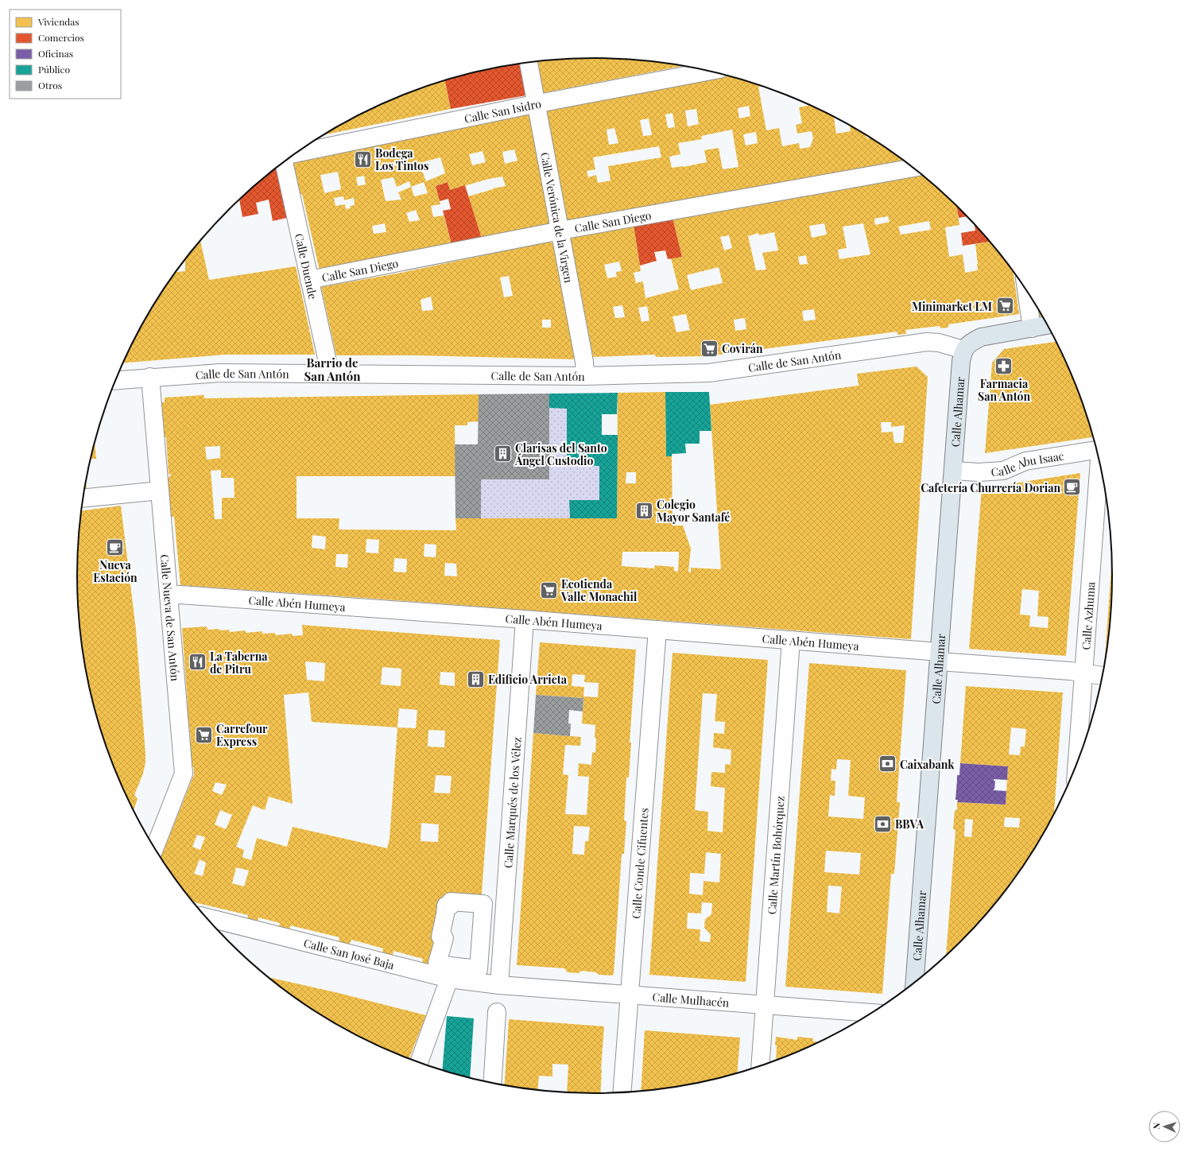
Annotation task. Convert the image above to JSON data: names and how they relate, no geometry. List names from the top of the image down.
{
  "streets": {
    "main road": ["Calle Alhamar"],
    "street": [
      "Calle San Isidro",
      "Calle Verónica de la Virgen",
      "Calle San Diego",
      "Calle Duende",
      "Calle de San Antón",
      "Calle Abu Isaac",
      "Calle Abén Humeya",
      "Calle Azhuma",
      "Calle Nueva de San Antón",
      "Calle Marqués de los Vélez",
      "Calle Martín Bohórquez",
      "Calle Conde Cifuentes",
      "Calle San José Baja",
      "Calle Mulhacén"
    ]
  },
  "crossings": [
    ["Calle San Isidro", "Calle Verónica de la Virgen"],
    ["Calle Verónica de la Virgen", "Calle San Diego"],
    ["Calle Verónica de la Virgen", "Calle de San Antón"],
    ["Calle San Diego", "Calle Duende"],
    ["Calle Duende", "Calle de San Antón"],
    ["Calle de San Antón", "Calle Alhamar"],
    ["Calle de San Antón", "Calle Nueva de San Antón"],
    ["Calle Alhamar", "Calle Abu Isaac"],
    ["Calle Alhamar", "Calle Abén Humeya"],
    ["Calle Abén Humeya", "Calle Azhuma"],
    ["Calle Abén Humeya", "Calle Nueva de San Antón"],
    ["Calle Abén Humeya", "Calle Marqués de los Vélez"],
    ["Calle Abén Humeya", "Calle Martín Bohórquez"],
    ["Calle Abén Humeya", "Calle Conde Cifuentes"],
    ["Calle Marqués de los Vélez", "Calle San José Baja"],
    ["Calle Marqués de los Vélez", "Calle Mulhacén"],
    ["Calle Martín Bohórquez", "Calle Mulhacén"],
    ["Calle Conde Cifuentes", "Calle Mulhacén"],
    ["Calle San José Baja", "Calle Mulhacén"]
  ],
  "districts": ["Barrio de San Antón"],
  "places": {
    "restaurant": ["Bodega Los Tintos", "La Taberna de Pitru"],
    "supermarket": [
      "Minimarket LM",
      "Covirán",
      "Ecotienda Valle Monachil",
      "Carrefour Express"
    ],
    "pharmacy": ["Farmacia San Antón"],
    "building": ["Clarisas del Santo Ángel Custodio", "Colegio Mayor Santafé", "Edificio Arrieta"],
    "cafe": ["Cafetería Churrería Dorian", "Nueva Estación"],
    "bank": ["Caixabank", "BBVA"]
  },
  "legend": [
    "Viviendas",
    "Comercios",
    "Oficinas",
    "Público",
    "Otros"
  ],
  "north": "left"
}
